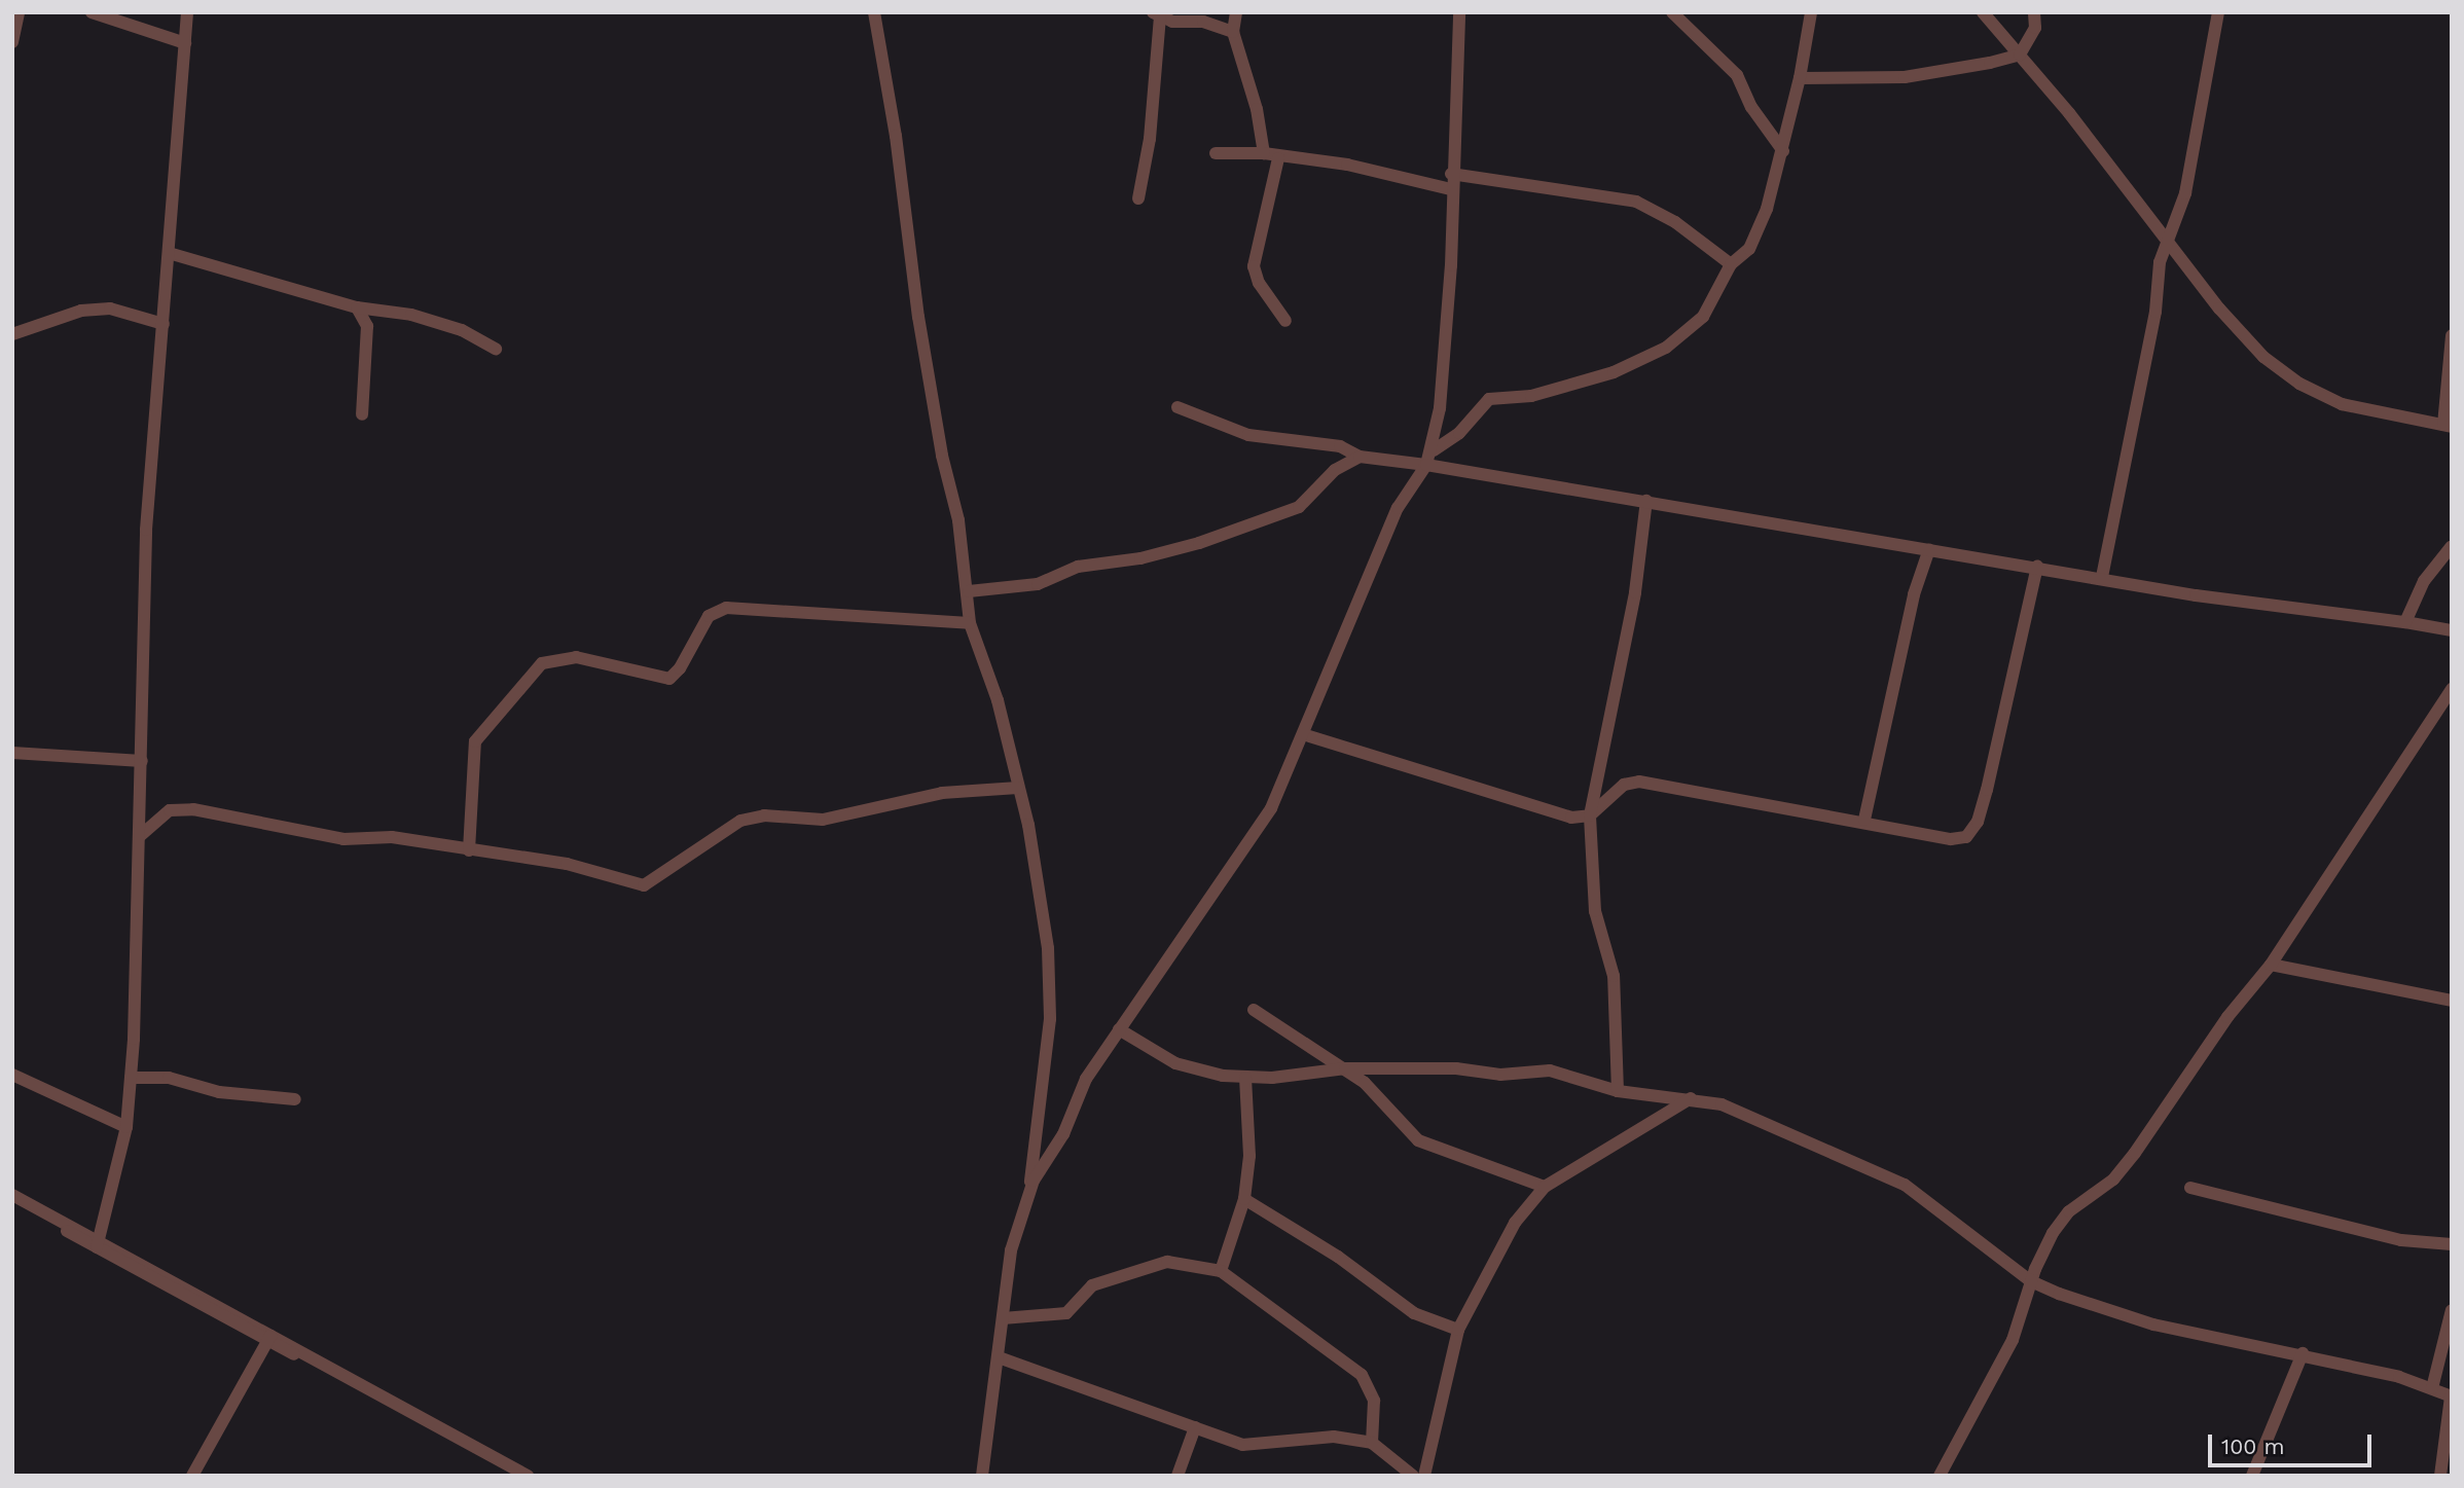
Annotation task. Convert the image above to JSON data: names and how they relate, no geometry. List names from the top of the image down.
{
  "scale_bar": "100 m"
}
